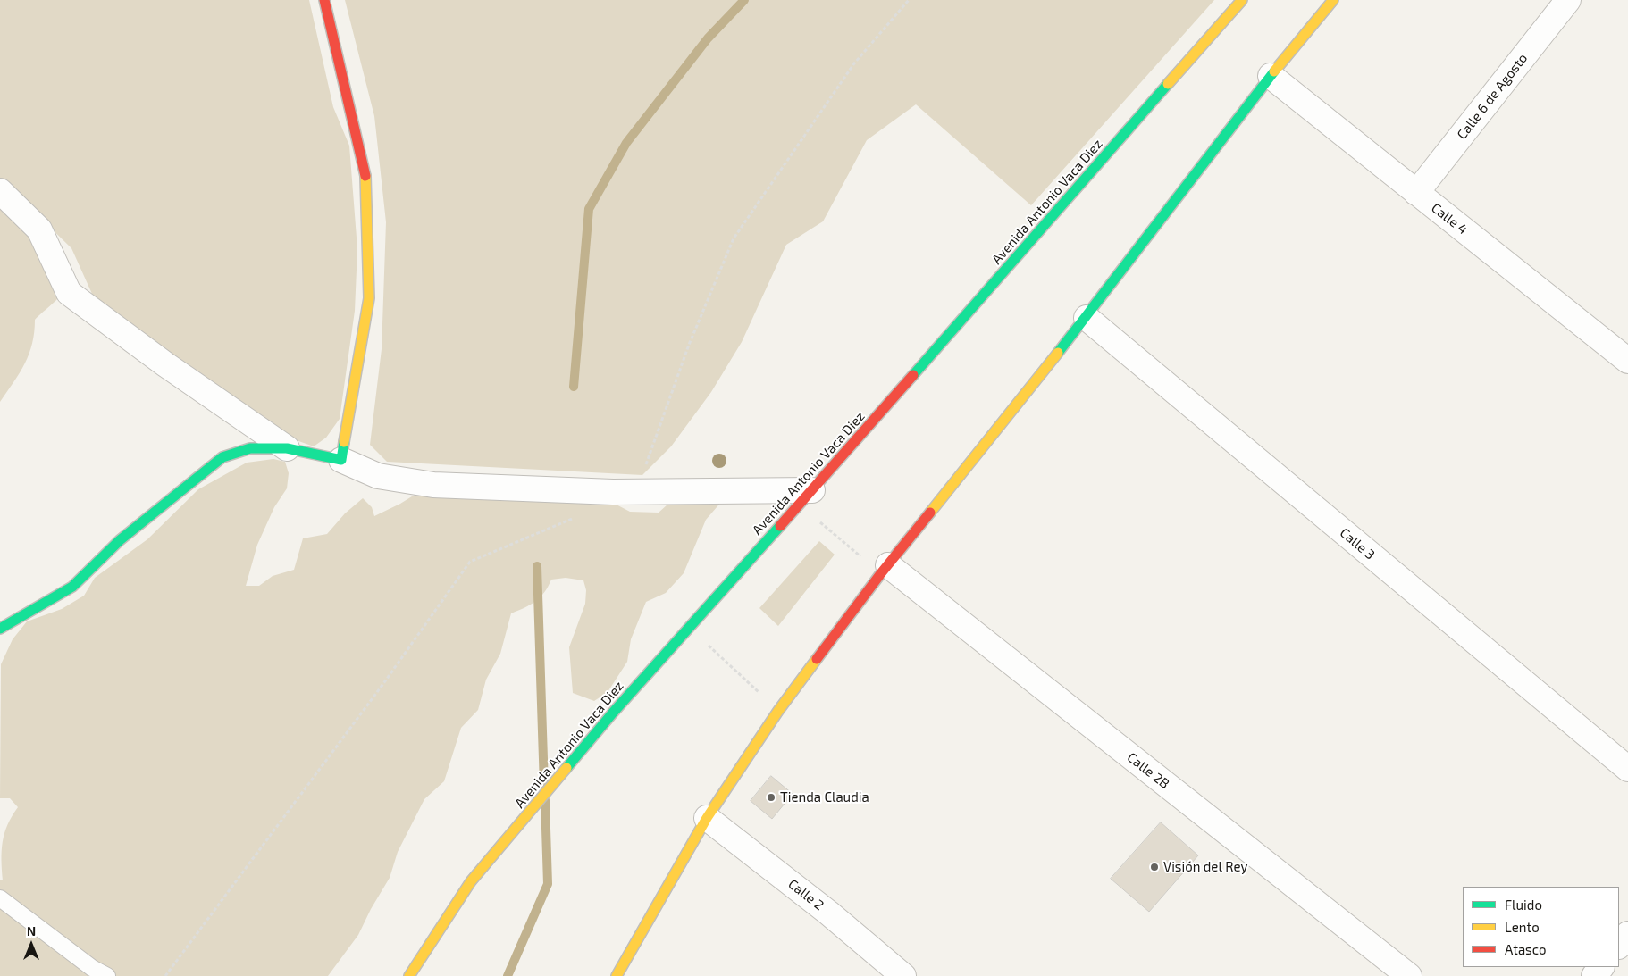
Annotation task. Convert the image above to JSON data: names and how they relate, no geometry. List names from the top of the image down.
{
  "streets": {
    "main road": ["Avenida Antonio Vaca Diez"],
    "street": [
      "Calle 6 de Agosto",
      "Calle 4",
      "Calle 3",
      "Calle 2B",
      "Calle 2"
    ]
  },
  "crossings": [
    ["Calle 6 de Agosto", "Calle 4"]
  ],
  "places": ["Tienda Claudia", "Visión del Rey"],
  "legend": ["Fluido", "Lento", "Atasco"],
  "north": "top"
}
